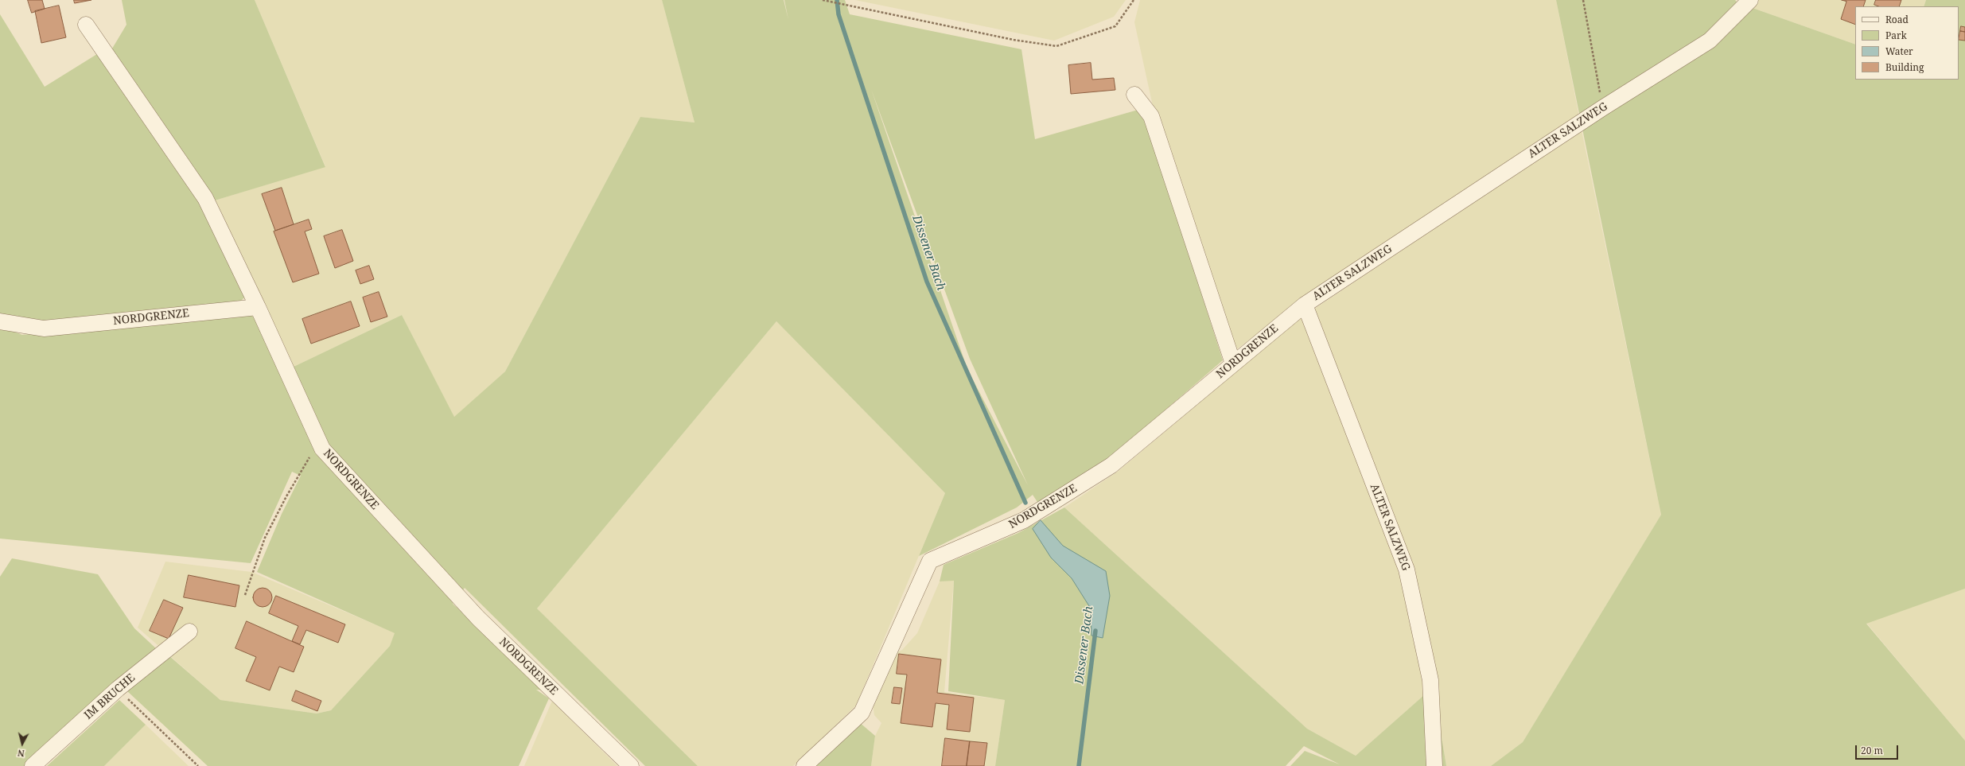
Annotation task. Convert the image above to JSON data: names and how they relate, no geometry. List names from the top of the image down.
{
  "streets": {
    "street": ["ALTER SALZWEG", "NORDGRENZE", "IM BRUCHE"]
  },
  "crossings": [
    ["ALTER SALZWEG", "NORDGRENZE"]
  ],
  "water": ["Dissener Bach"],
  "legend": [
    "Road",
    "Park",
    "Water",
    "Building"
  ],
  "scale_bar": "20 m",
  "north": "bottom"
}
